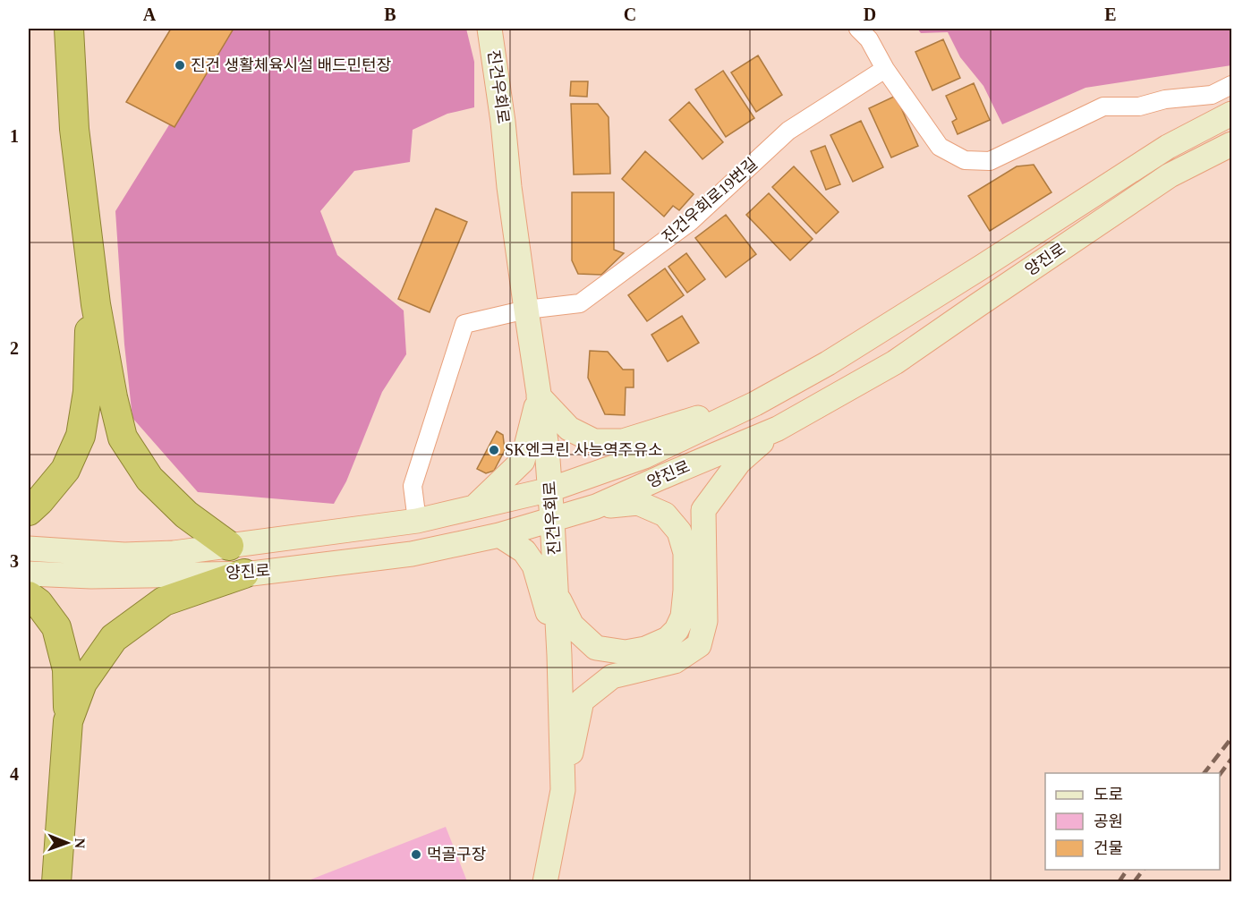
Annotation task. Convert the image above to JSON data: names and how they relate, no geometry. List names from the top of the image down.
{
  "streets": {
    "main road": ["진건우회로", "양진로"],
    "street": ["진건우회로19번길"]
  },
  "crossings": [
    ["진건우회로", "진건우회로19번길"],
    ["진건우회로", "양진로"],
    ["진건우회로19번길", "양진로"]
  ],
  "places": ["진건 생활체육시설 배드민턴장", "SK엔크린 사능역주유소", "먹골구장"],
  "legend": ["도로", "공원", "건물"],
  "north": "right",
  "grid": {
    "columns": [
      "A",
      "B",
      "C",
      "D",
      "E"
    ],
    "rows": [
      "1",
      "2",
      "3",
      "4"
    ]
  }
}
